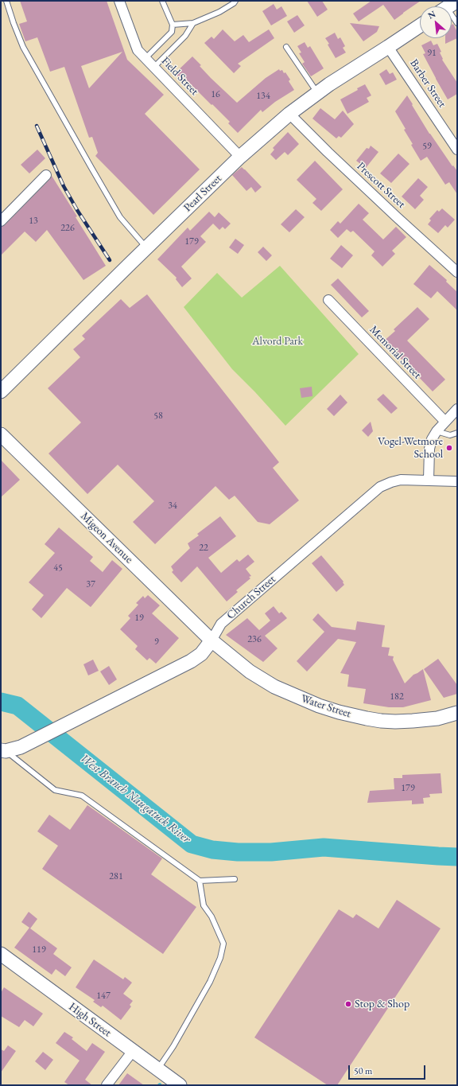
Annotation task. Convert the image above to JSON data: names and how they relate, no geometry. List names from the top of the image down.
{
  "streets": {
    "street": [
      "Field Street",
      "Barber Street",
      "Prescott Street",
      "Pearl Street",
      "Memorial Street",
      "Migeon Avenue",
      "Church Street",
      "Water Street",
      "High Street"
    ]
  },
  "crossings": [
    ["Field Street", "Pearl Street"],
    ["Barber Street", "Pearl Street"],
    ["Prescott Street", "Pearl Street"],
    ["Migeon Avenue", "Church Street"],
    ["Migeon Avenue", "Water Street"],
    ["Church Street", "Water Street"]
  ],
  "water": ["West Branch Naugatuck River"],
  "parks": ["Alvord Park"],
  "places": ["Vogel-Wetmore School", "Stop & Shop"],
  "house_numbers": [
    "91",
    "16",
    "134",
    "59",
    "13",
    "226",
    "179",
    "58",
    "34",
    "22",
    "45",
    "37",
    "19",
    "236",
    "9",
    "182",
    "179",
    "281",
    "119",
    "147"
  ],
  "scale_bar": "50 m",
  "north": "top left"
}
